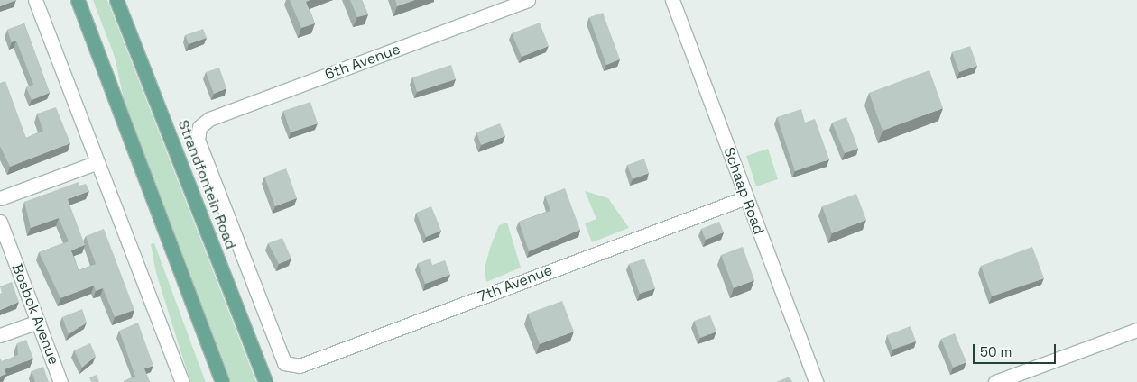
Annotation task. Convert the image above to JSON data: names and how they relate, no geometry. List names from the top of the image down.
{
  "streets": {
    "main road": ["Strandfontein Road"],
    "street": [
      "6th Avenue",
      "Schaap Road",
      "7th Avenue",
      "Bosbok Avenue"
    ]
  },
  "crossings": [
    ["6th Avenue", "7th Avenue"],
    ["Schaap Road", "7th Avenue"]
  ],
  "scale_bar": "50 m"
}
